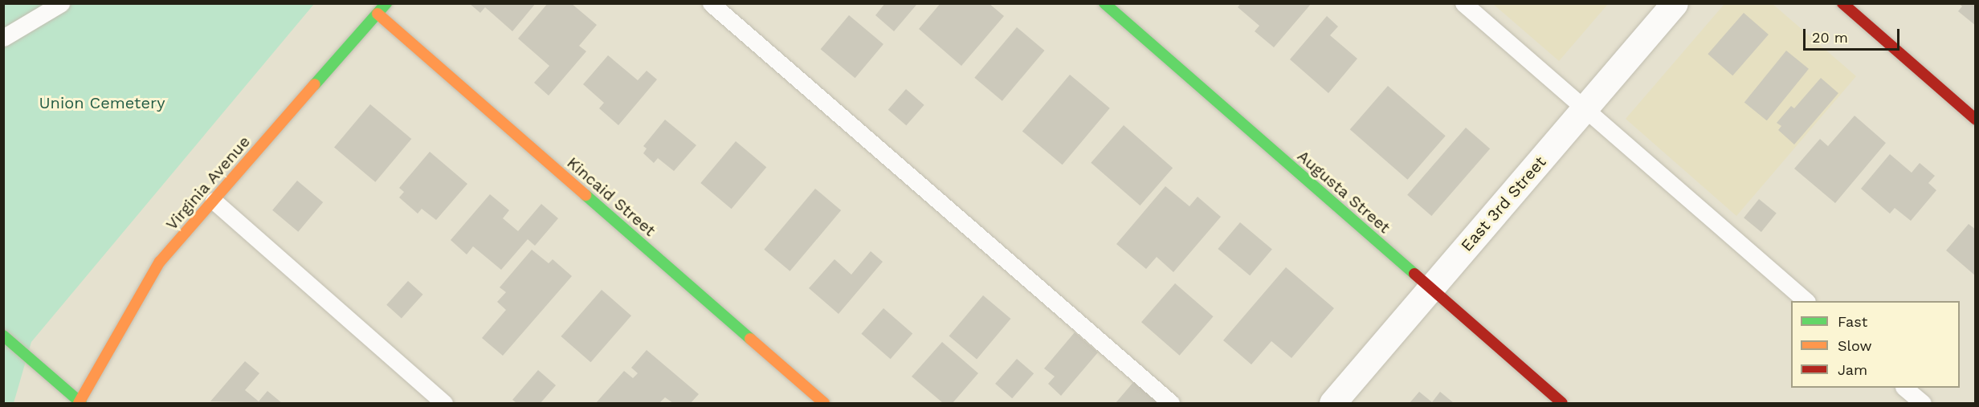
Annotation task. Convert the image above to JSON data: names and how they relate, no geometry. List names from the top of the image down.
{
  "streets": {
    "street": [
      "Virginia Avenue",
      "Augusta Street",
      "Kincaid Street",
      "East 3rd Street"
    ]
  },
  "crossings": [
    ["Virginia Avenue", "Kincaid Street"],
    ["Augusta Street", "East 3rd Street"]
  ],
  "parks": ["Union Cemetery"],
  "legend": ["Fast", "Slow", "Jam"],
  "scale_bar": "20 m"
}
